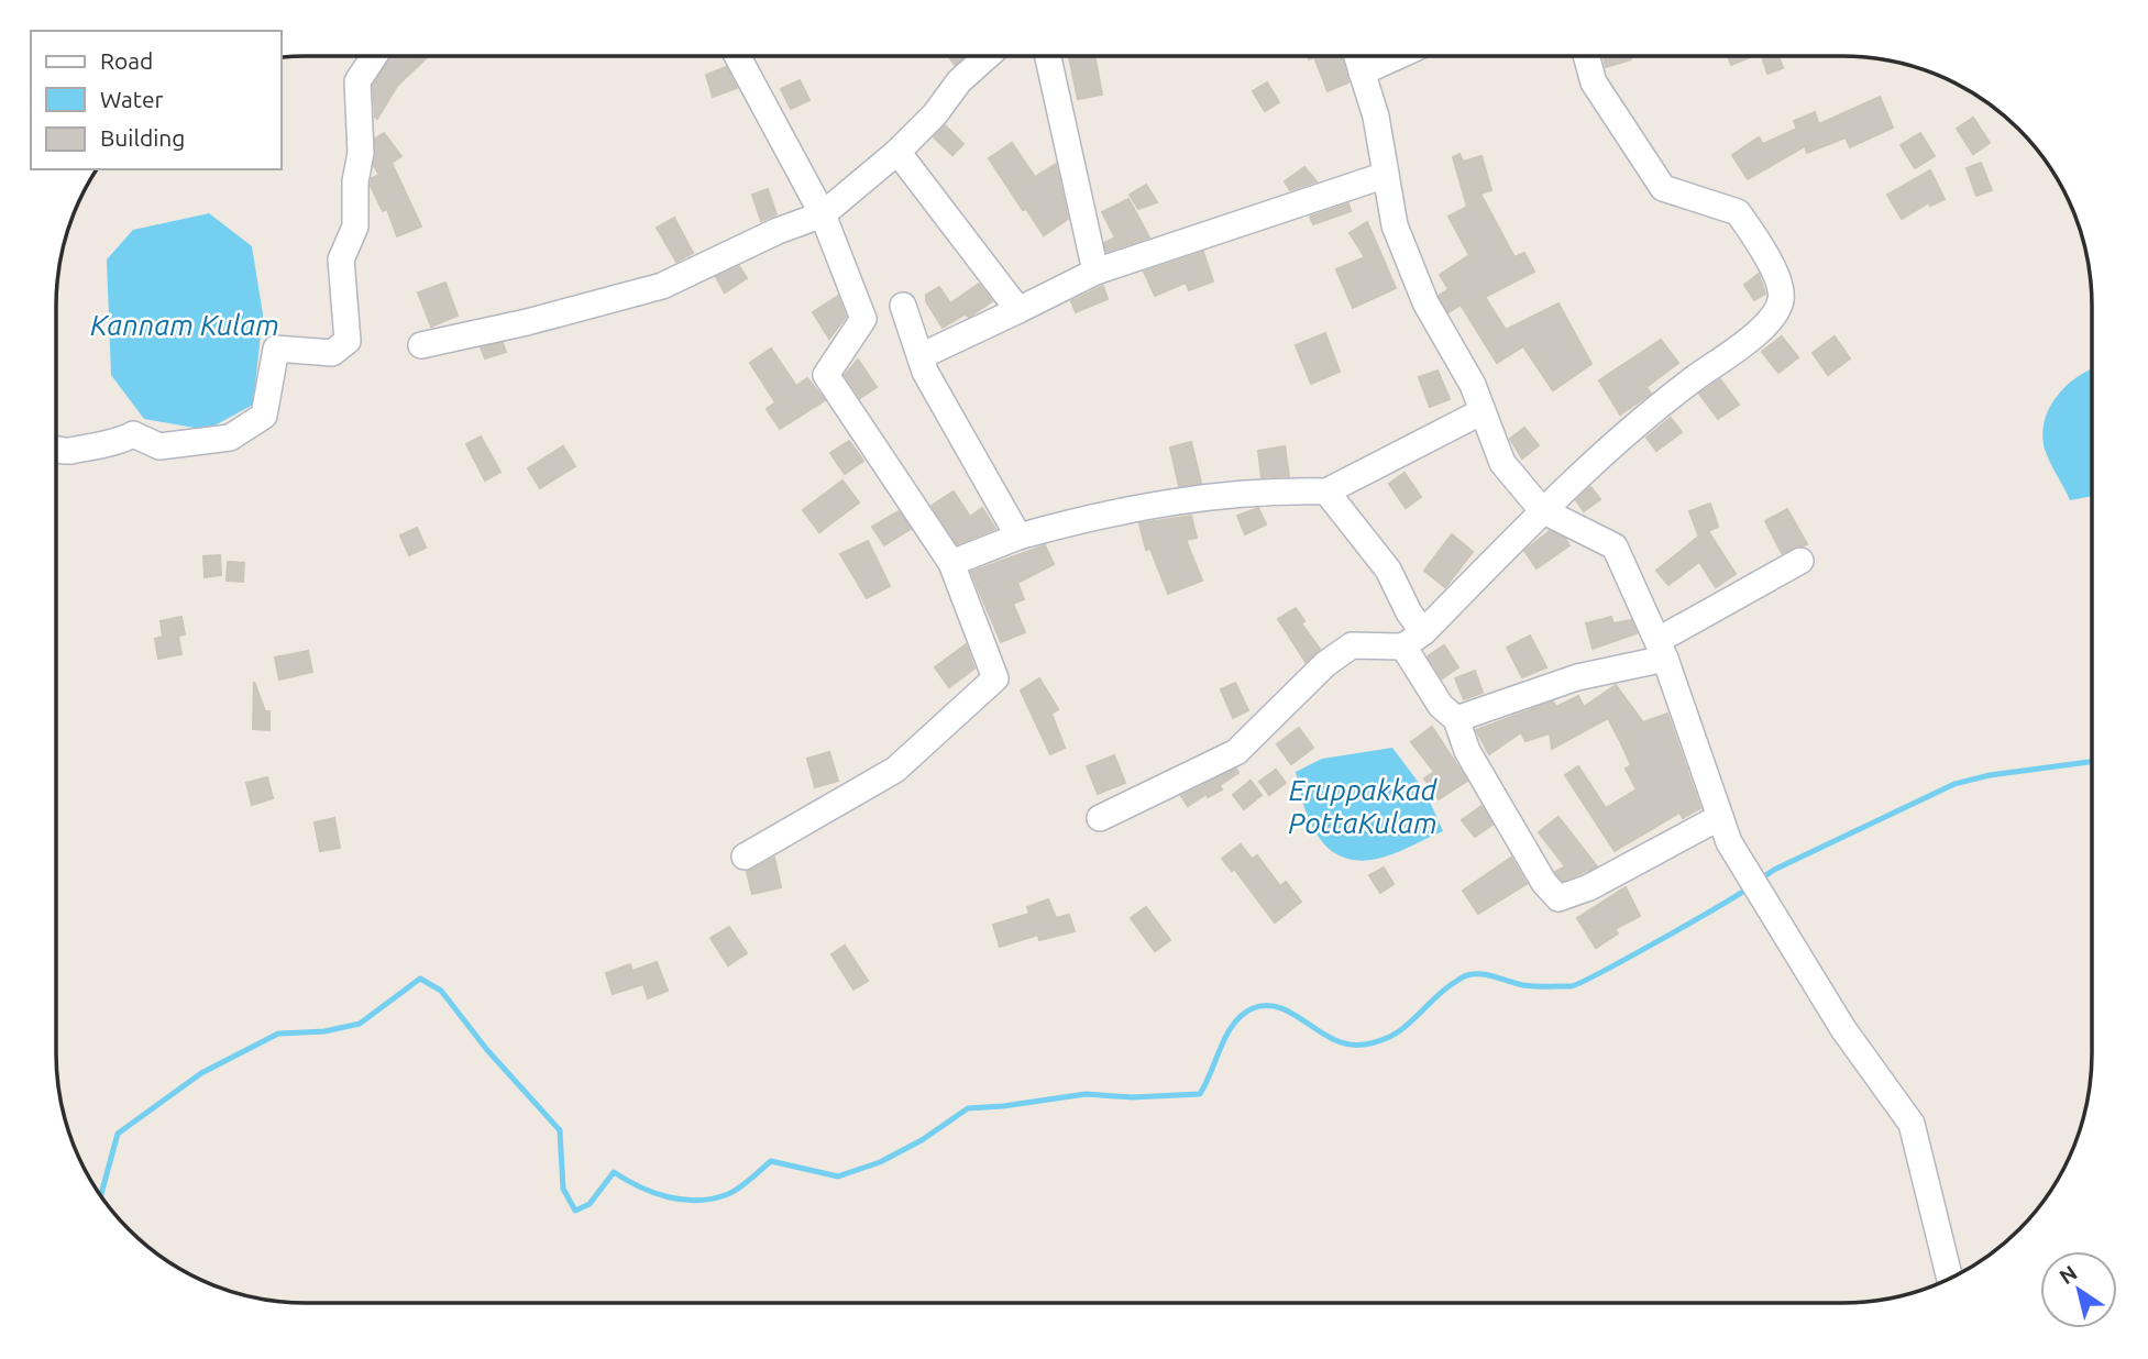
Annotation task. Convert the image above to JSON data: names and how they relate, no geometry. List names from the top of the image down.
{
  "water": ["Kannam Kulam", "Eruppakkad PottaKulam"],
  "legend": ["Road", "Water", "Building"],
  "north": "top left"
}
